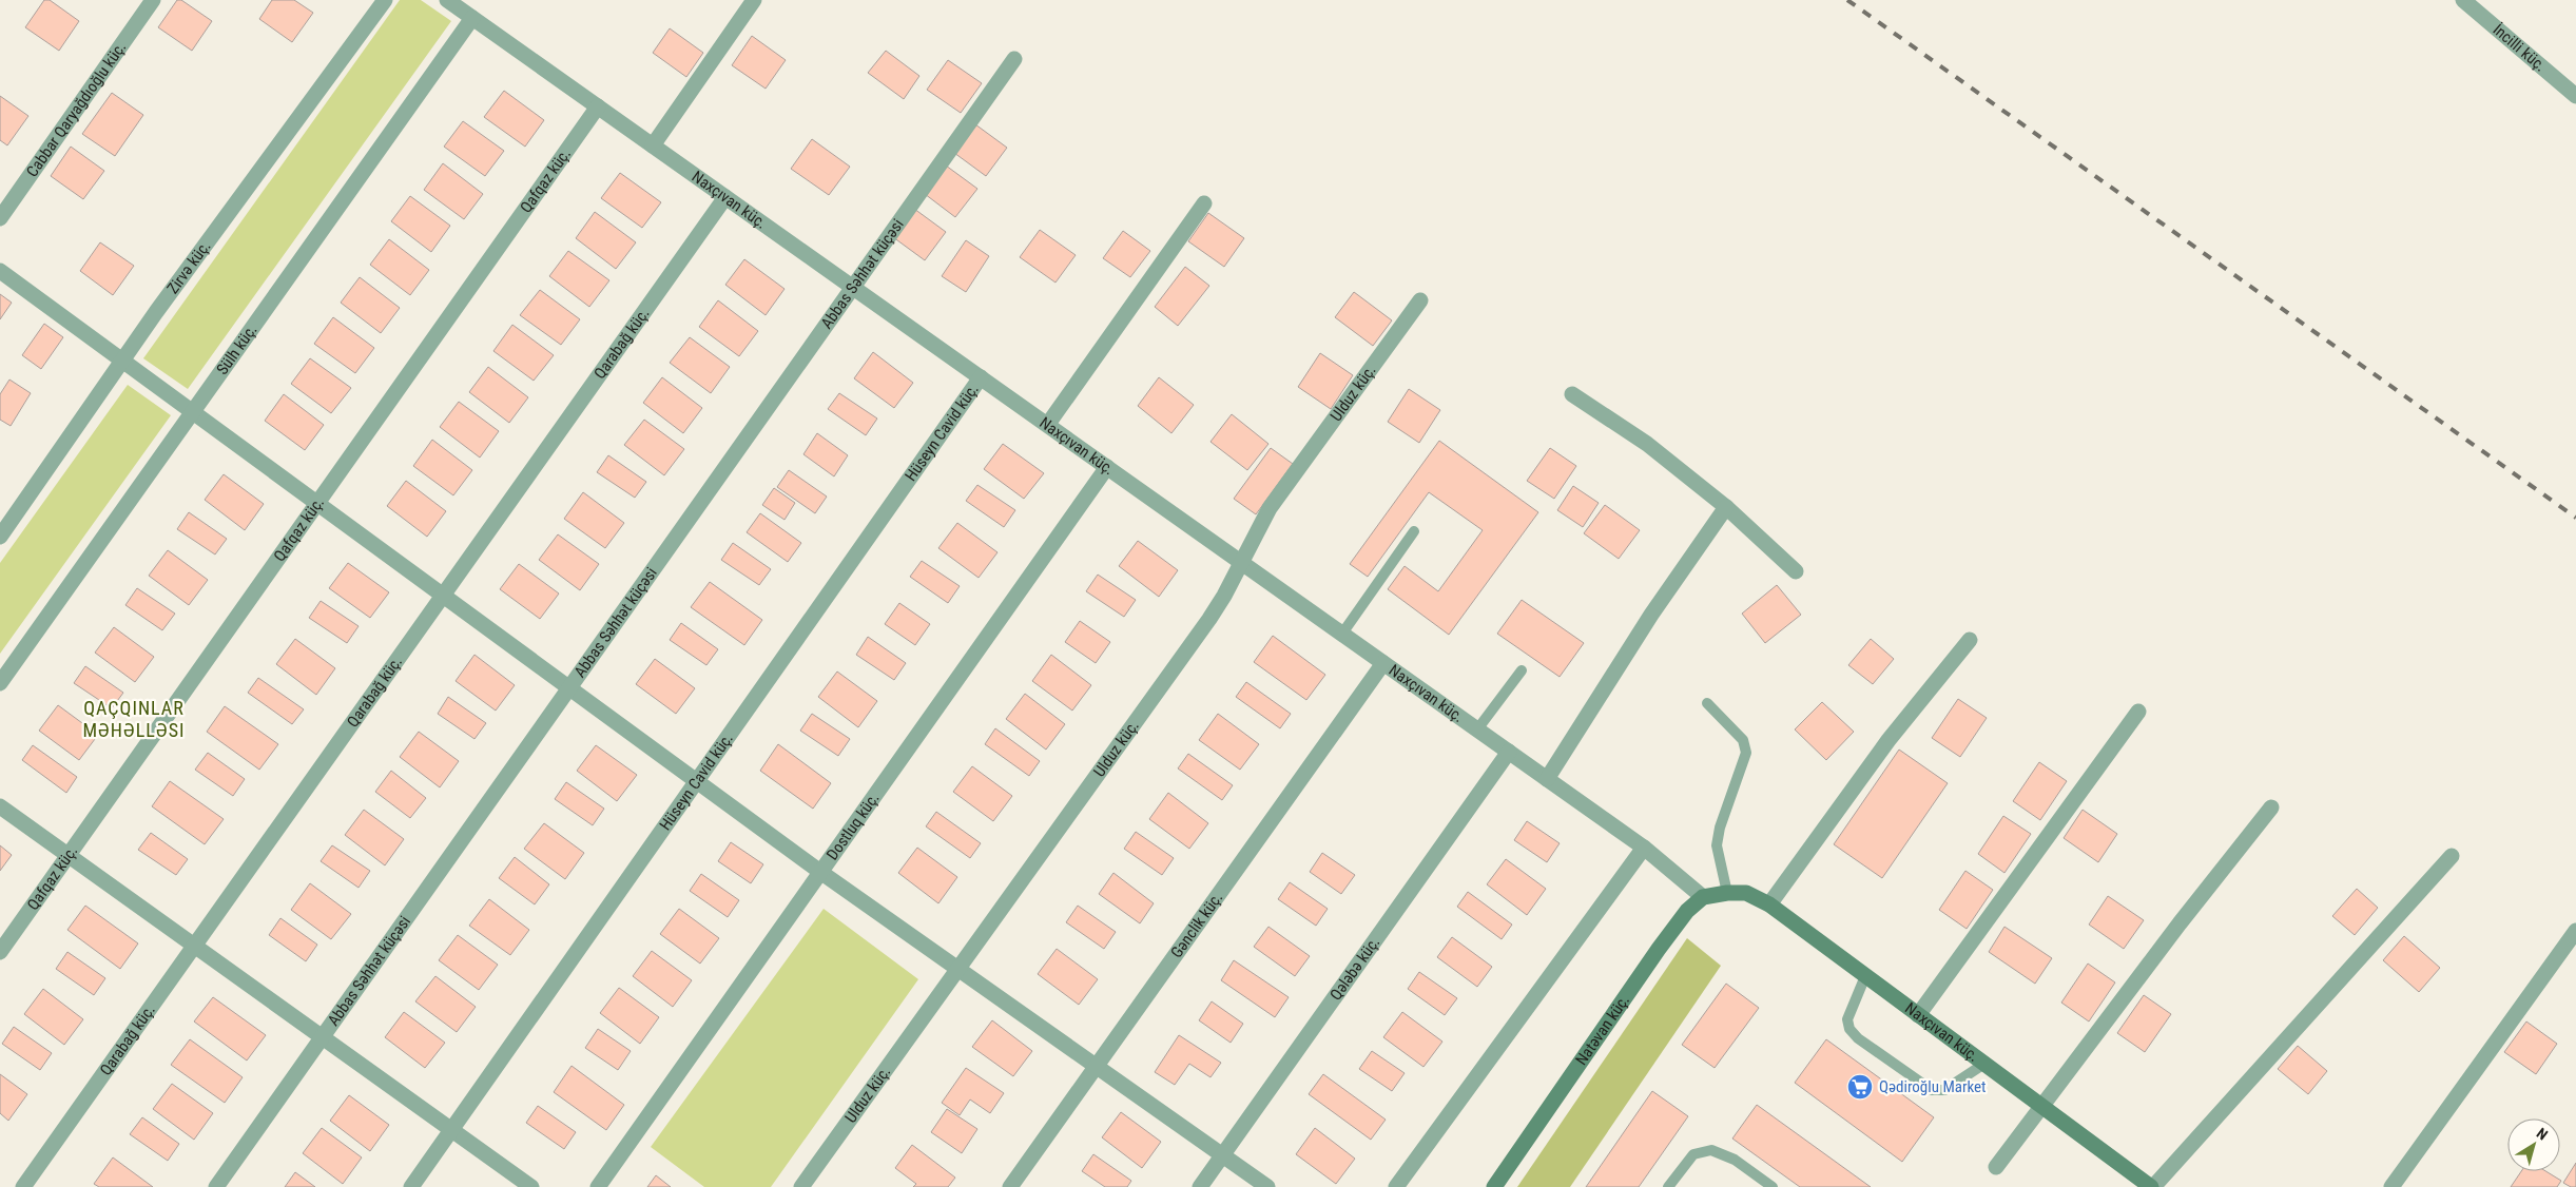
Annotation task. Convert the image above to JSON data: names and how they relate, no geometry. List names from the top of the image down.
{
  "streets": {
    "street": [
      "İncilli küç.",
      "Cabbar Qaryağdıoğlu küç.",
      "Qafqaz küç.",
      "Naxçıvan küç.",
      "Zirvə küç.",
      "Abbas Səhhət küçəsi",
      "Qarabağ küç.",
      "Sülh küç.",
      "Ulduz küç.",
      "Hüseyn Cavid küç.",
      "Dostluq küç.",
      "Gənclik küç.",
      "Qələbə küç.",
      "Natəvan küç."
    ]
  },
  "crossings": [
    ["Qafqaz küç.", "Naxçıvan küç."],
    ["Naxçıvan küç.", "Abbas Səhhət küçəsi"],
    ["Naxçıvan küç.", "Qarabağ küç."],
    ["Naxçıvan küç.", "Sülh küç."],
    ["Naxçıvan küç.", "Ulduz küç."],
    ["Naxçıvan küç.", "Hüseyn Cavid küç."],
    ["Naxçıvan küç.", "Dostluq küç."],
    ["Naxçıvan küç.", "Gənclik küç."],
    ["Naxçıvan küç.", "Qələbə küç."],
    ["Naxçıvan küç.", "Natəvan küç."]
  ],
  "districts": ["QAÇQINLAR MƏHƏLLƏSI"],
  "places": {
    "supermarket": ["Qədiroğlu Market"]
  },
  "north": "top right"
}
